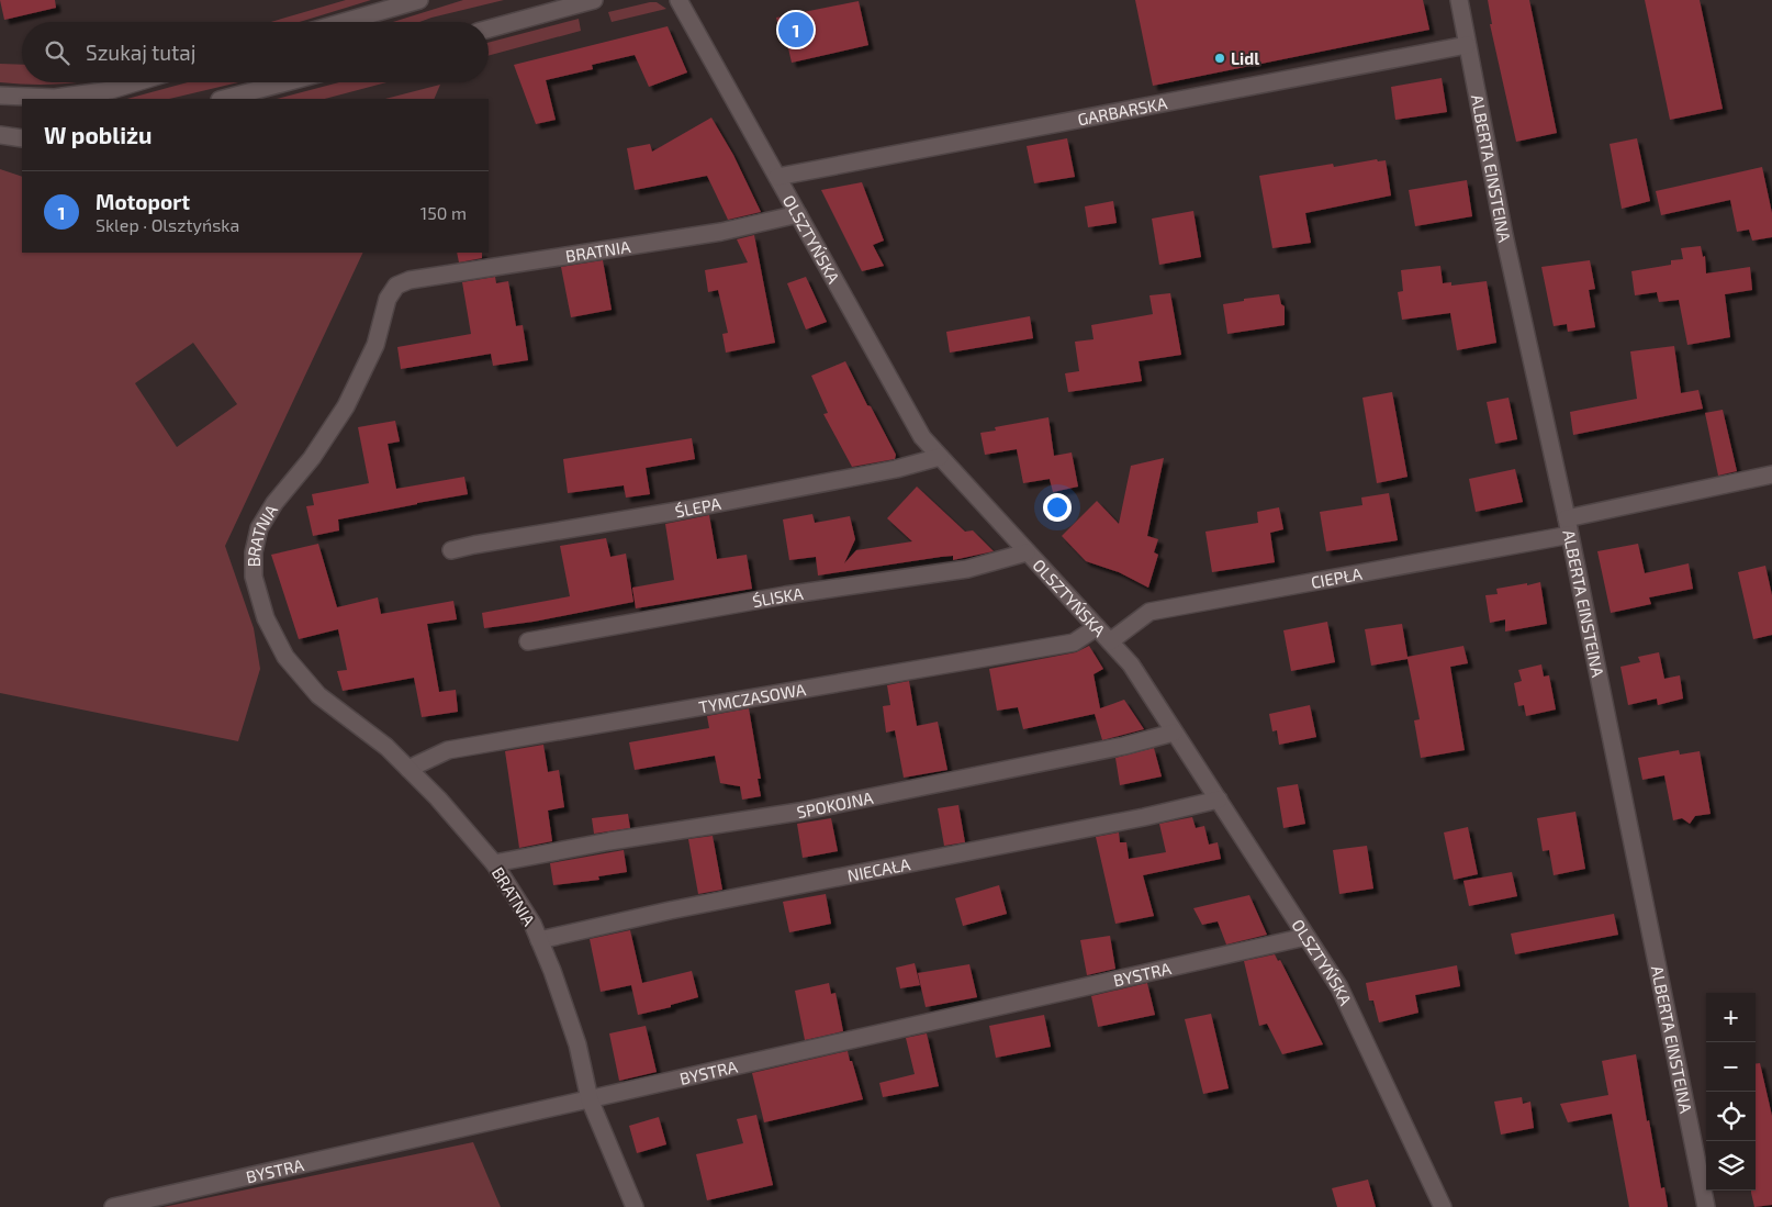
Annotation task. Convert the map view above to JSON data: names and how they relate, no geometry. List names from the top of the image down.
{
  "streets": {
    "street": [
      "GARBARSKA",
      "ALBERTA EINSTEINA",
      "OLSZTYŃSKA",
      "BRATNIA",
      "ŚLEPA",
      "CIEPŁA",
      "ŚLISKA",
      "TYMCZASOWA",
      "SPOKOJNA",
      "NIECAŁA",
      "BYSTRA"
    ]
  },
  "crossings": [
    ["GARBARSKA", "ALBERTA EINSTEINA"],
    ["GARBARSKA", "OLSZTYŃSKA"],
    ["ALBERTA EINSTEINA", "CIEPŁA"],
    ["OLSZTYŃSKA", "BRATNIA"],
    ["OLSZTYŃSKA", "ŚLEPA"],
    ["OLSZTYŃSKA", "CIEPŁA"],
    ["OLSZTYŃSKA", "ŚLISKA"],
    ["OLSZTYŃSKA", "TYMCZASOWA"],
    ["OLSZTYŃSKA", "SPOKOJNA"],
    ["OLSZTYŃSKA", "NIECAŁA"],
    ["OLSZTYŃSKA", "BYSTRA"],
    ["BRATNIA", "TYMCZASOWA"],
    ["BRATNIA", "SPOKOJNA"],
    ["BRATNIA", "NIECAŁA"],
    ["BRATNIA", "BYSTRA"]
  ],
  "places": ["Lidl"],
  "page": {
    "pins": "1",
    "search": "Szukaj tutaj",
    "heading": "W pobliżu",
    "list": [
      {
        "mark": "1",
        "name": "Motoport",
        "note": "Sklep · Olsztyńska",
        "value": "150 m"
      }
    ],
    "map_buttons": ["+", "−"]
  }
}
